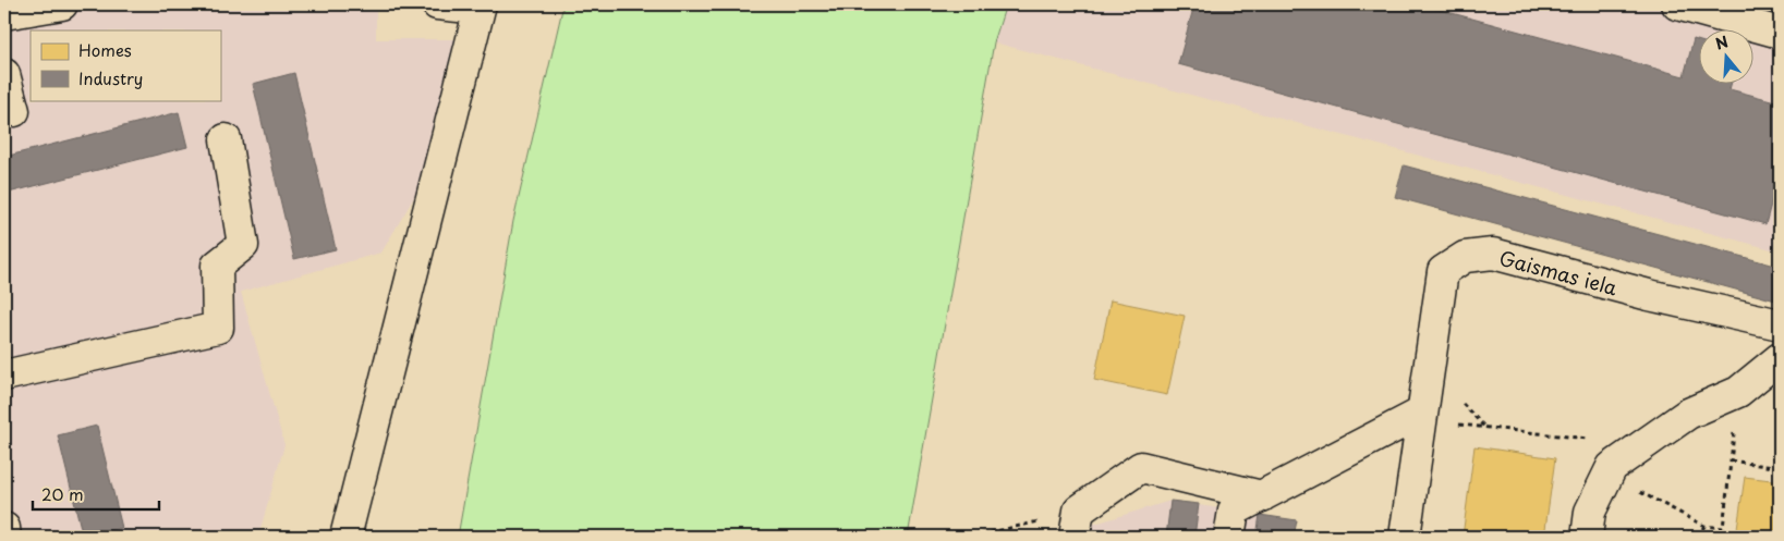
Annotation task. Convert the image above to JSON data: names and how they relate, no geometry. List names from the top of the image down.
{
  "streets": {
    "street": ["Gaismas iela"]
  },
  "legend": ["Homes", "Industry"],
  "scale_bar": "20 m",
  "north": "top"
}
